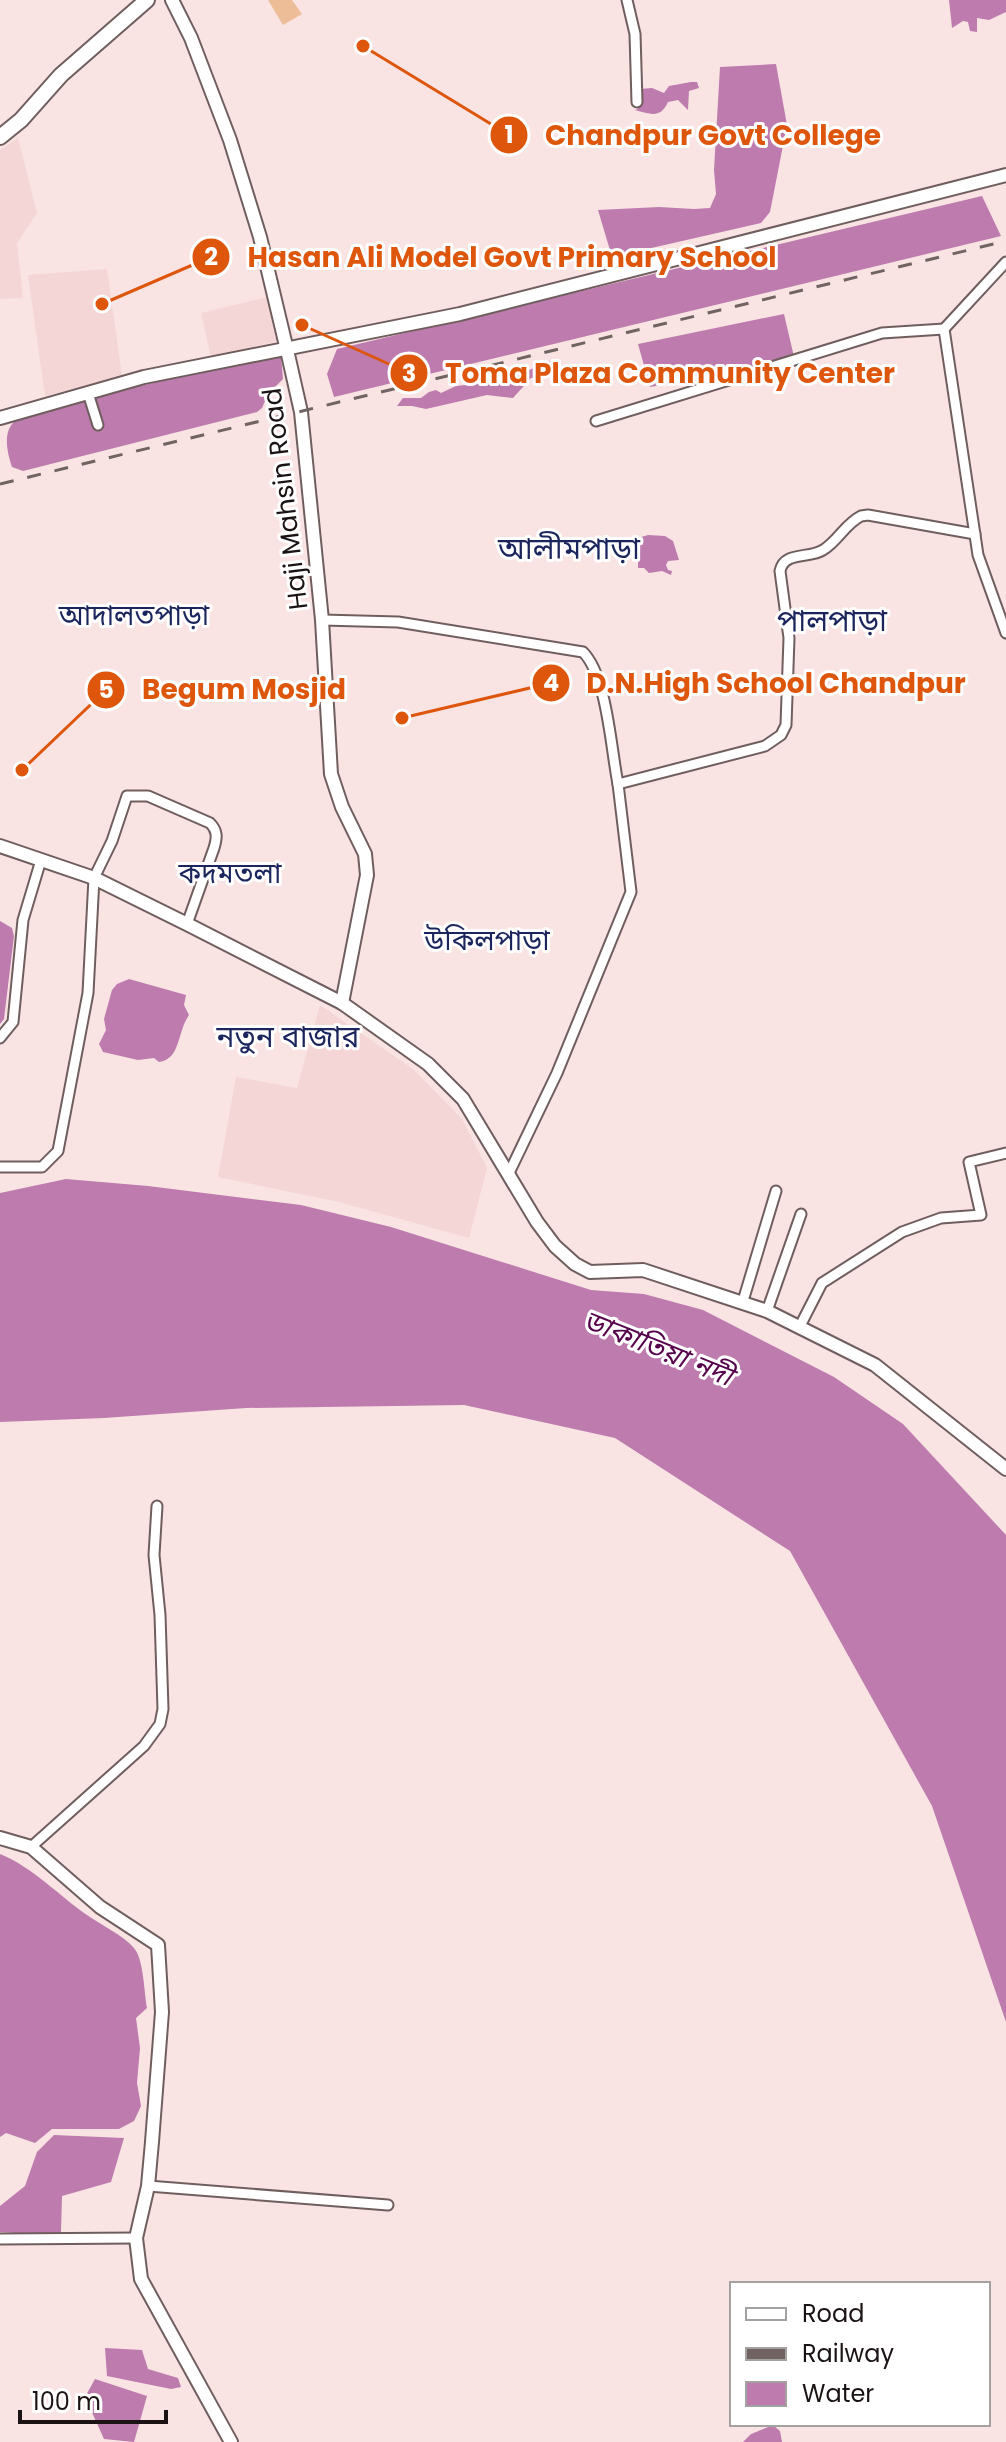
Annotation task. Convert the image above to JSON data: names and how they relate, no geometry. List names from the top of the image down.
{
  "streets": {
    "main road": ["Haji Mahsin Road"]
  },
  "districts": [
    "আলীমপাড়া",
    "আদালতপাড়া",
    "পালপাড়া",
    "কদমতলা",
    "উকিলপাড়া",
    "নতুন বাজার"
  ],
  "water": ["ডাকাতিয়া নদী"],
  "places": [
    "Chandpur Govt College",
    "Hasan Ali Model Govt Primary School",
    "Toma Plaza Community Center",
    "D.N.High School Chandpur",
    "Begum Mosjid"
  ],
  "legend": ["Road", "Railway", "Water"],
  "scale_bar": "100 m"
}
